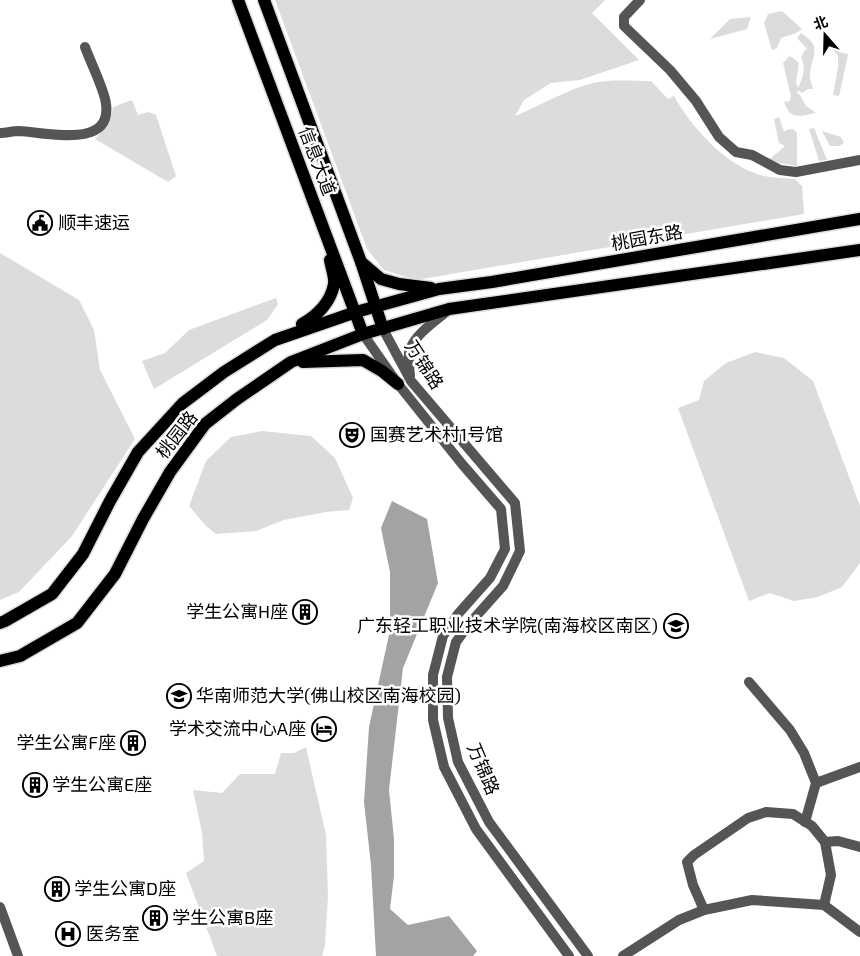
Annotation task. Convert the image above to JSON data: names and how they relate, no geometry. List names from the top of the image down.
{
  "streets": {
    "main road": ["信息大道", "桃园东路", "桃园路"],
    "street": ["万锦路"]
  },
  "crossings": [
    ["信息大道", "万锦路"],
    ["信息大道", "桃园路"],
    ["桃园东路", "桃园路"],
    ["万锦路", "桃园路"]
  ],
  "places": {
    "public building": ["顺丰速运"],
    "theatre": ["国赛艺术村1号馆"],
    "building": [
      "学生公寓H座",
      "学生公寓F座",
      "学生公寓E座",
      "学生公寓D座",
      "学生公寓B座"
    ],
    "school or university": ["广东轻工职业技术学院(南海校区南区)", "华南师范大学(佛山校区南海校园)"],
    "hotel": ["学术交流中心A座"],
    "hospital": ["医务室"]
  },
  "north": "top"
}
